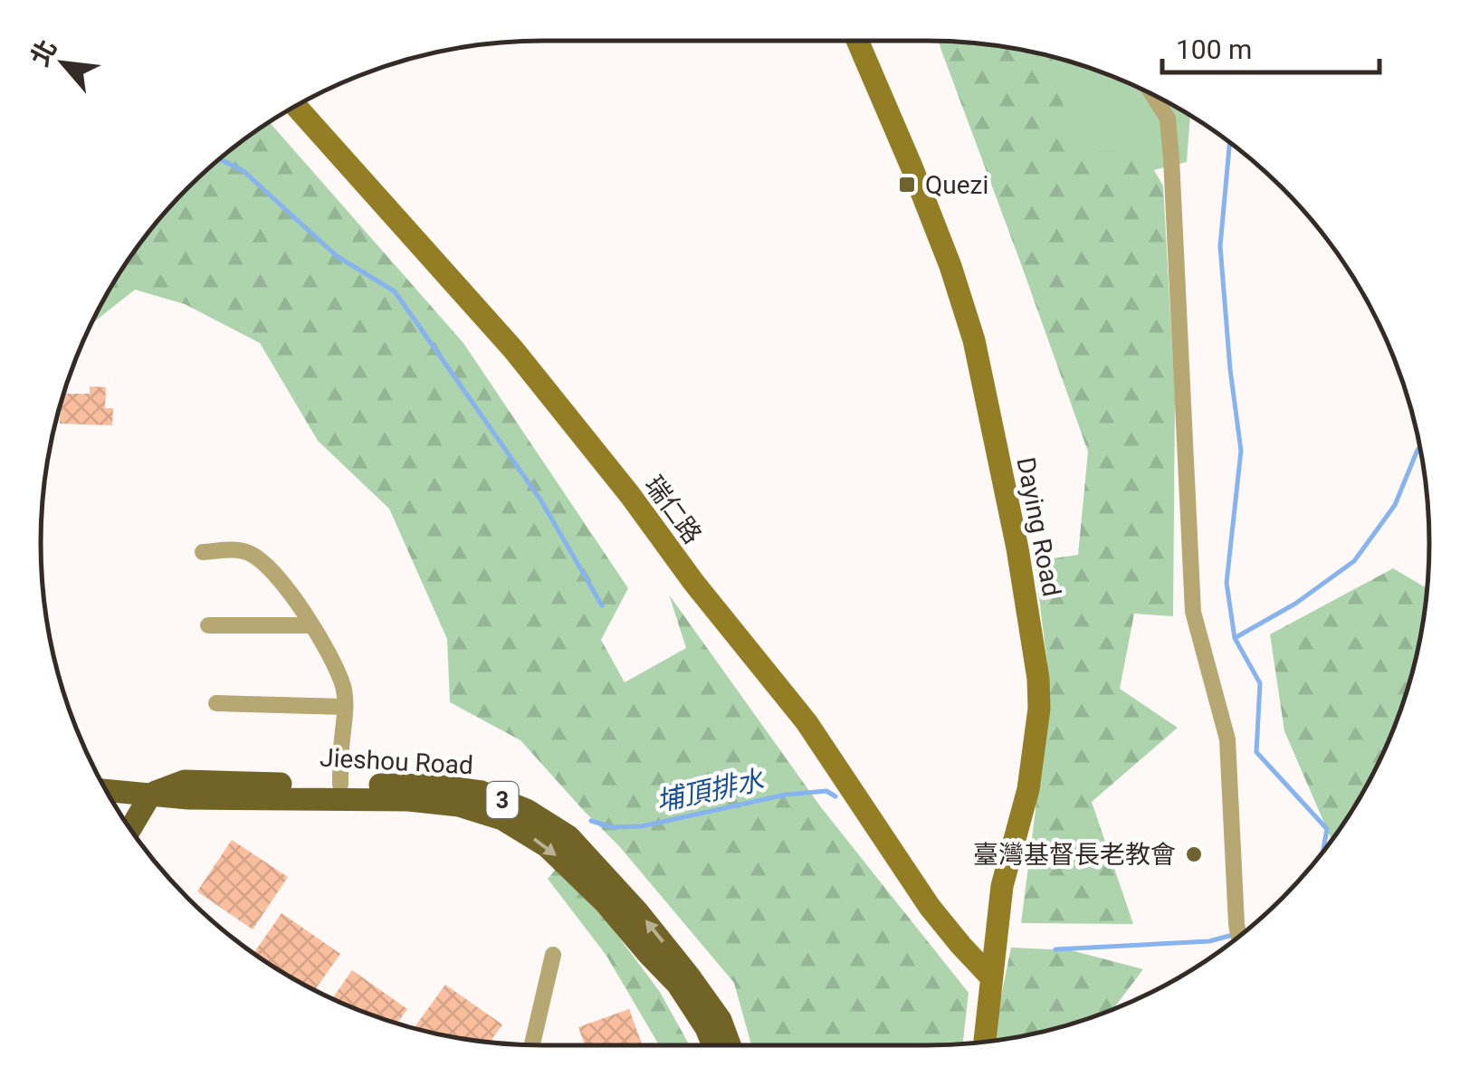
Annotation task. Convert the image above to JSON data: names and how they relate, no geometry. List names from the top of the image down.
{
  "streets": {
    "main road": ["Jieshou Road", "3"],
    "street": ["瑞仁路", "Daying Road"]
  },
  "crossings": [
    ["瑞仁路", "Daying Road"]
  ],
  "water": ["埔頂排水"],
  "places": {
    "transit": ["Quezi"],
    "other": ["臺灣基督長老教會"]
  },
  "scale_bar": "100 m",
  "north": "top left"
}
